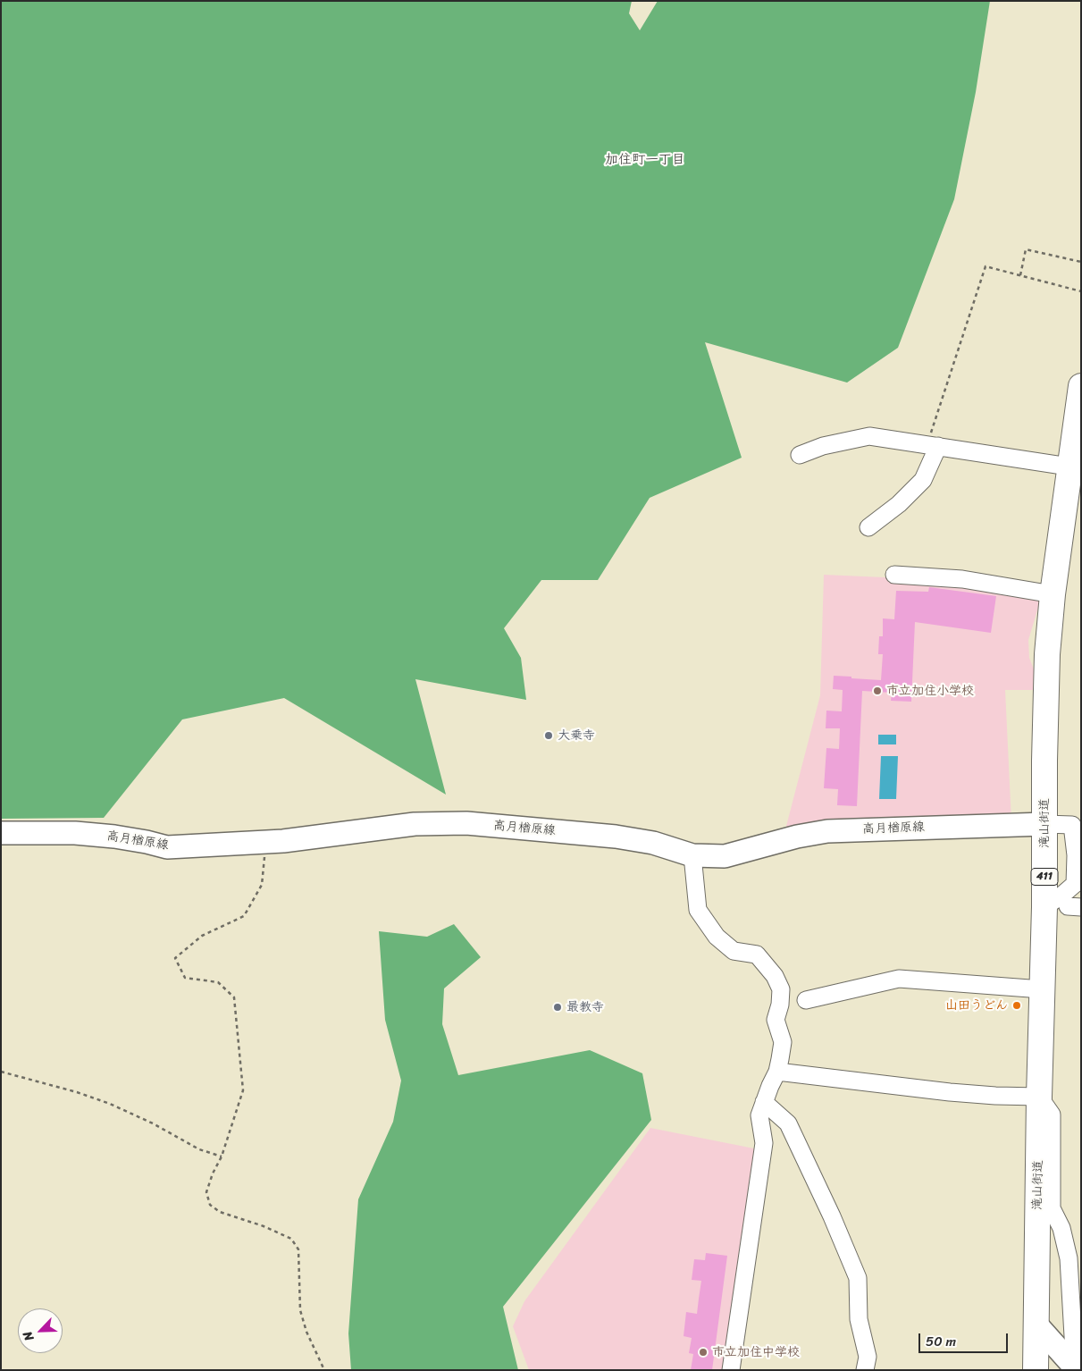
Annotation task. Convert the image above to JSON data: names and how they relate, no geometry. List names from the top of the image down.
{
  "streets": {
    "highway": ["滝山街道", "411"],
    "main road": ["高月楢原線"]
  },
  "crossings": [
    ["滝山街道", "高月楢原線"]
  ],
  "districts": ["加住町一丁目"],
  "places": [
    "市立加住小学校",
    "大乗寺",
    "山田うどん",
    "最教寺",
    "市立加住中学校"
  ],
  "scale_bar": "50 m",
  "north": "bottom left"
}
